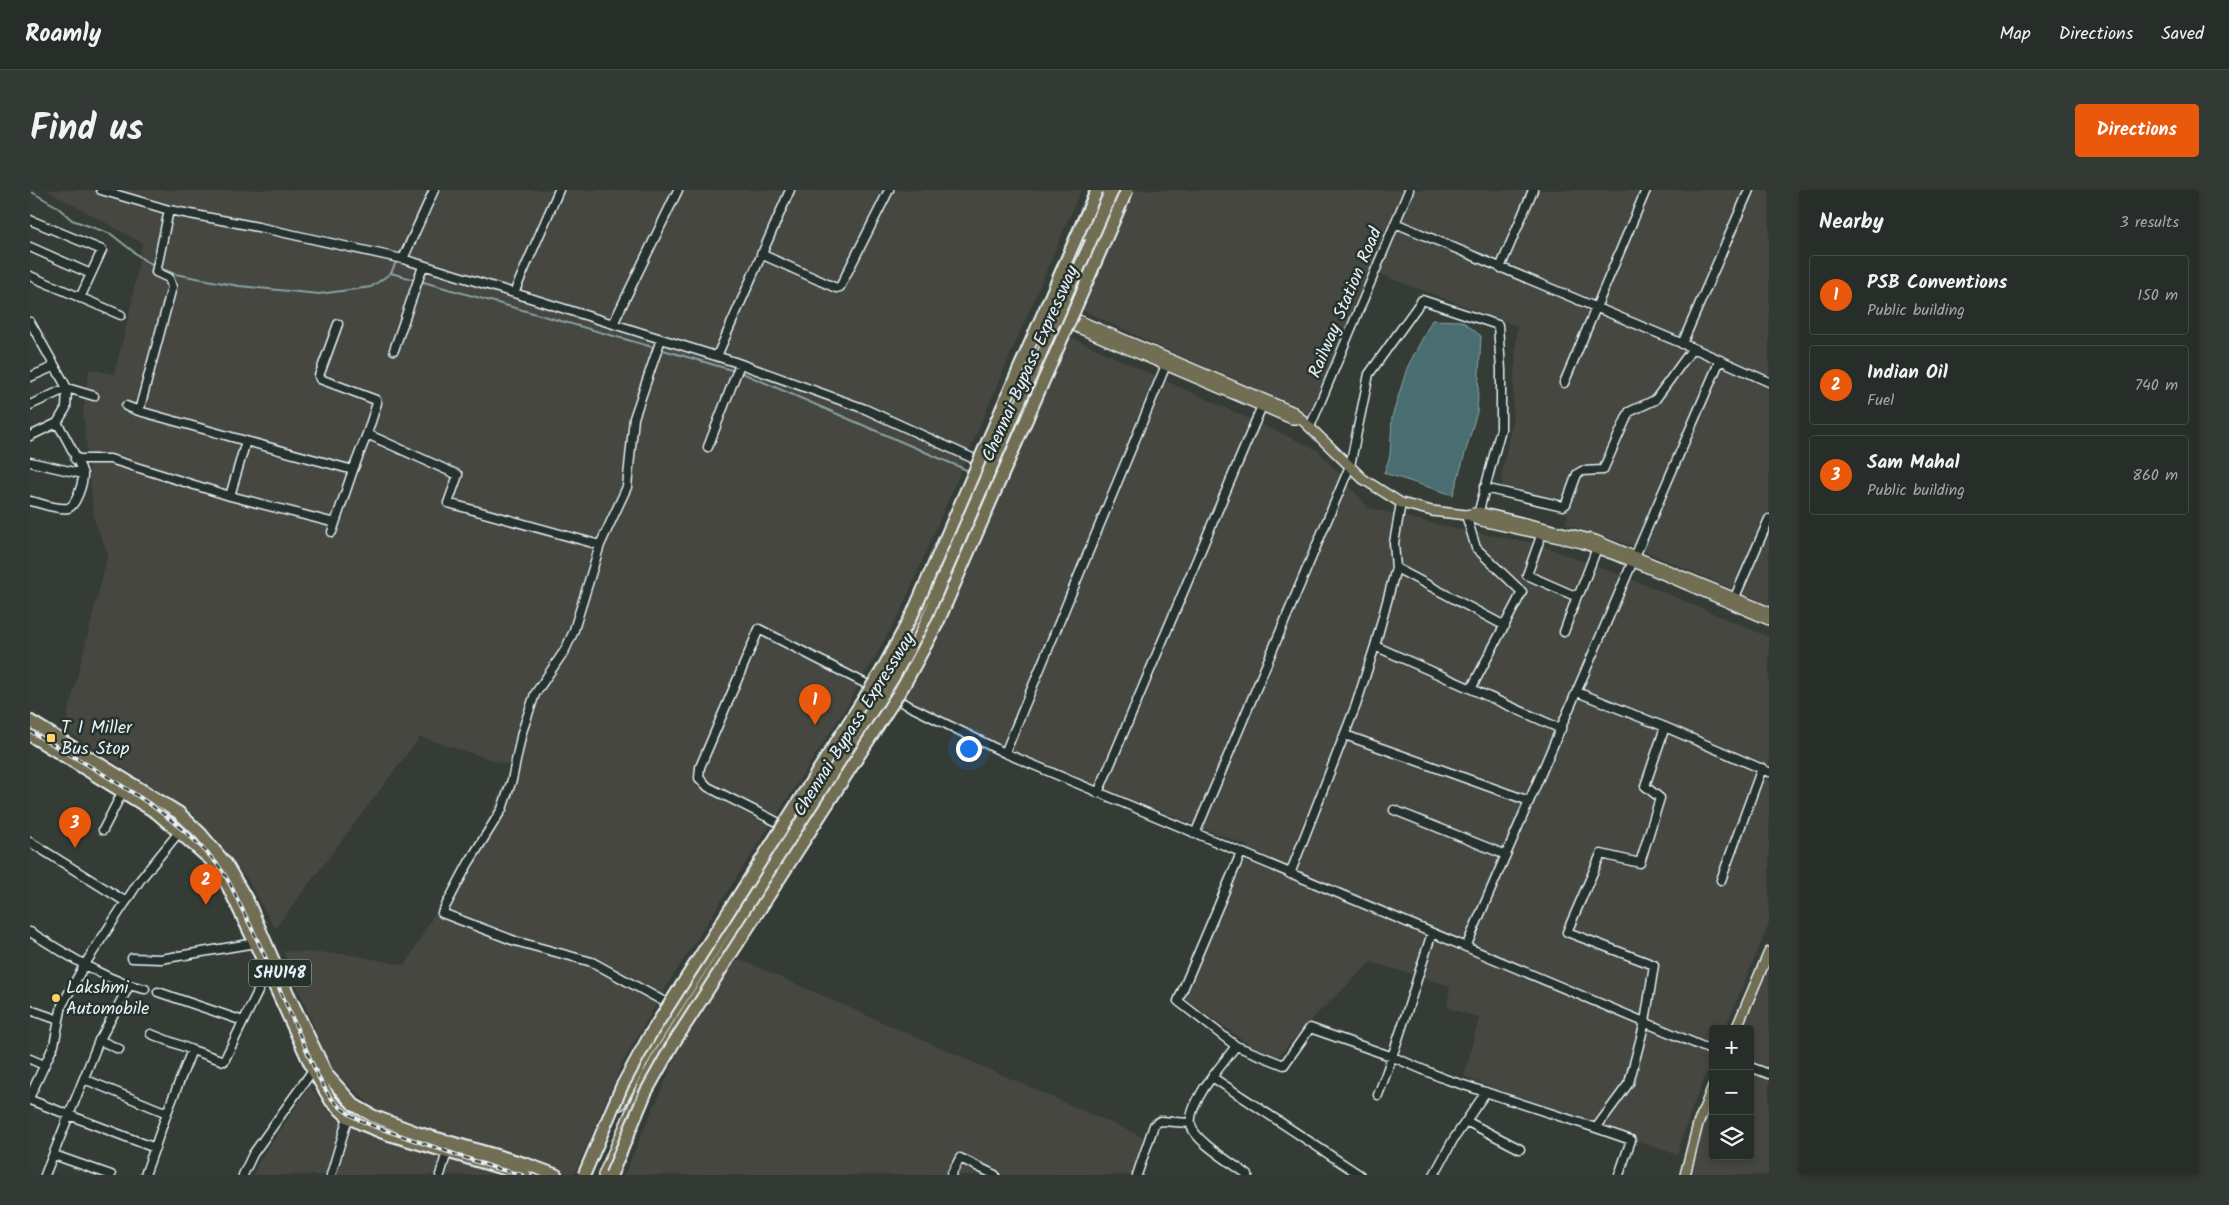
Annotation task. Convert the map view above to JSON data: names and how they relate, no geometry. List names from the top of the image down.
{
  "streets": {
    "highway": ["Chennai Bypass Expressway", "SHU148"],
    "street": ["Railway Station Road"]
  },
  "places": {
    "transit": ["T I Miller Bus Stop"],
    "other": ["Lakshmi Automobile"]
  },
  "page": {
    "header": "Roamly",
    "nav": ["Map", "Directions", "Saved"],
    "title": "Find us",
    "buttons": "Directions",
    "heading": ["Nearby", "3 results"],
    "list": [
      {
        "mark": "1",
        "name": "PSB Conventions",
        "note": "Public building",
        "value": "150 m"
      },
      {
        "mark": "2",
        "name": "Indian Oil",
        "note": "Fuel",
        "value": "740 m"
      },
      {
        "mark": "3",
        "name": "Sam Mahal",
        "note": "Public building",
        "value": "860 m"
      }
    ],
    "pins": ["1", "3", "2"],
    "map_buttons": ["+", "−"]
  }
}
